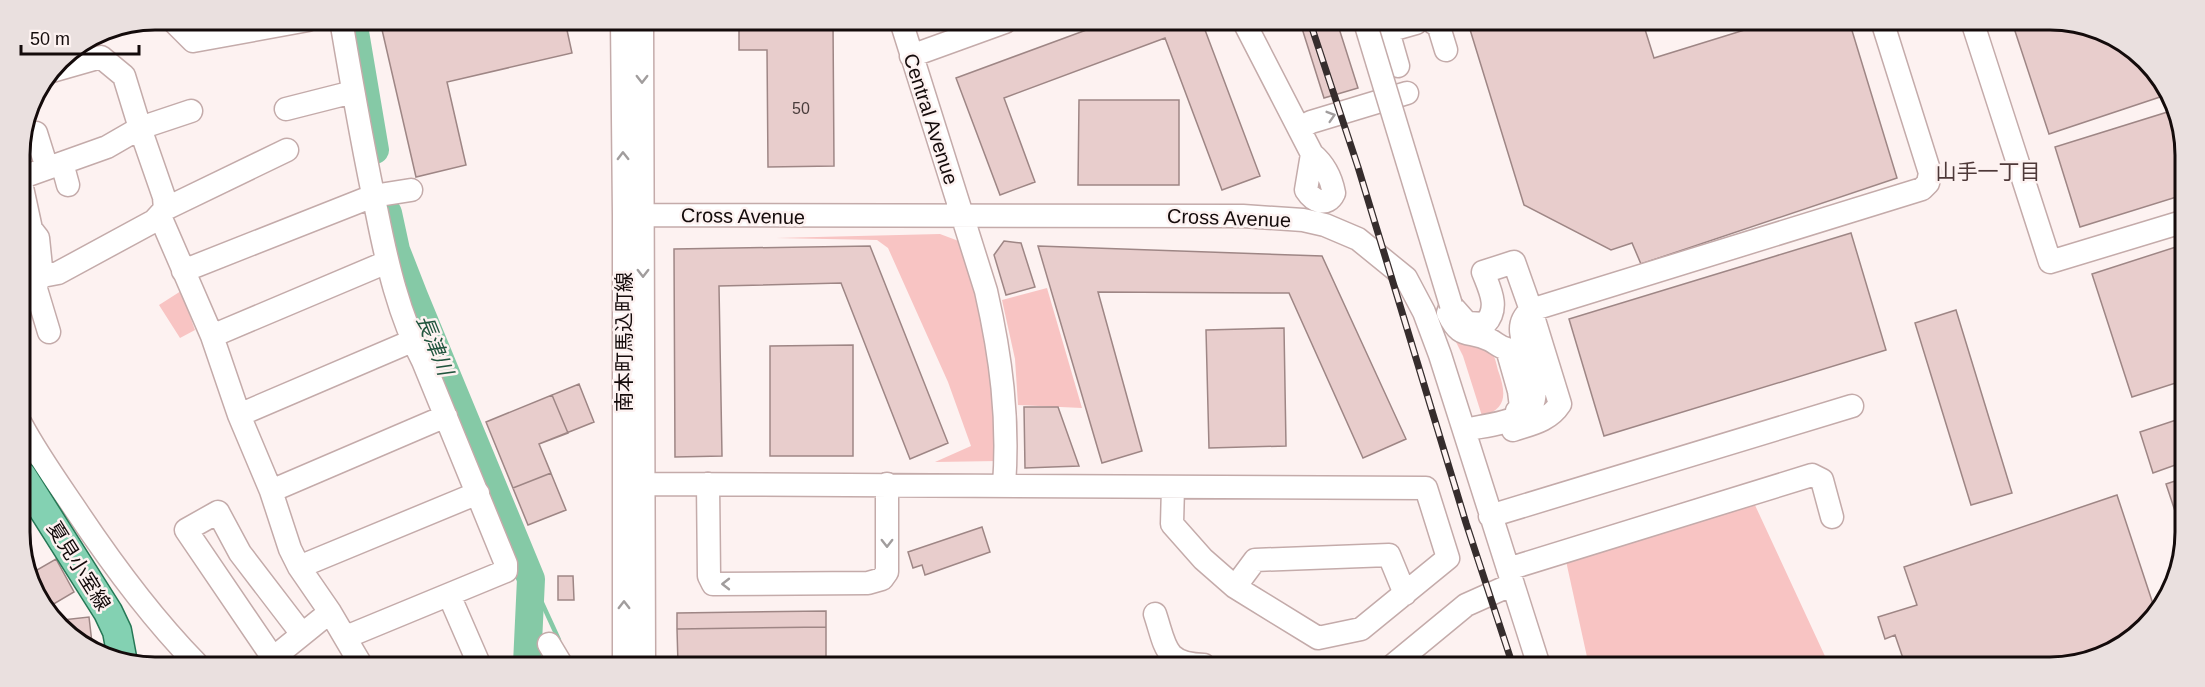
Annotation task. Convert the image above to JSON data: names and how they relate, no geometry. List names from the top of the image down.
{
  "streets": {
    "main road": ["夏見小室線"],
    "street": ["Central Avenue", "Cross Avenue", "南本町馬込町線"]
  },
  "crossings": [
    ["Central Avenue", "Cross Avenue"],
    ["Cross Avenue", "南本町馬込町線"]
  ],
  "districts": ["山手一丁目"],
  "water": ["長津川"],
  "house_numbers": ["50"],
  "scale_bar": "50 m"
}
